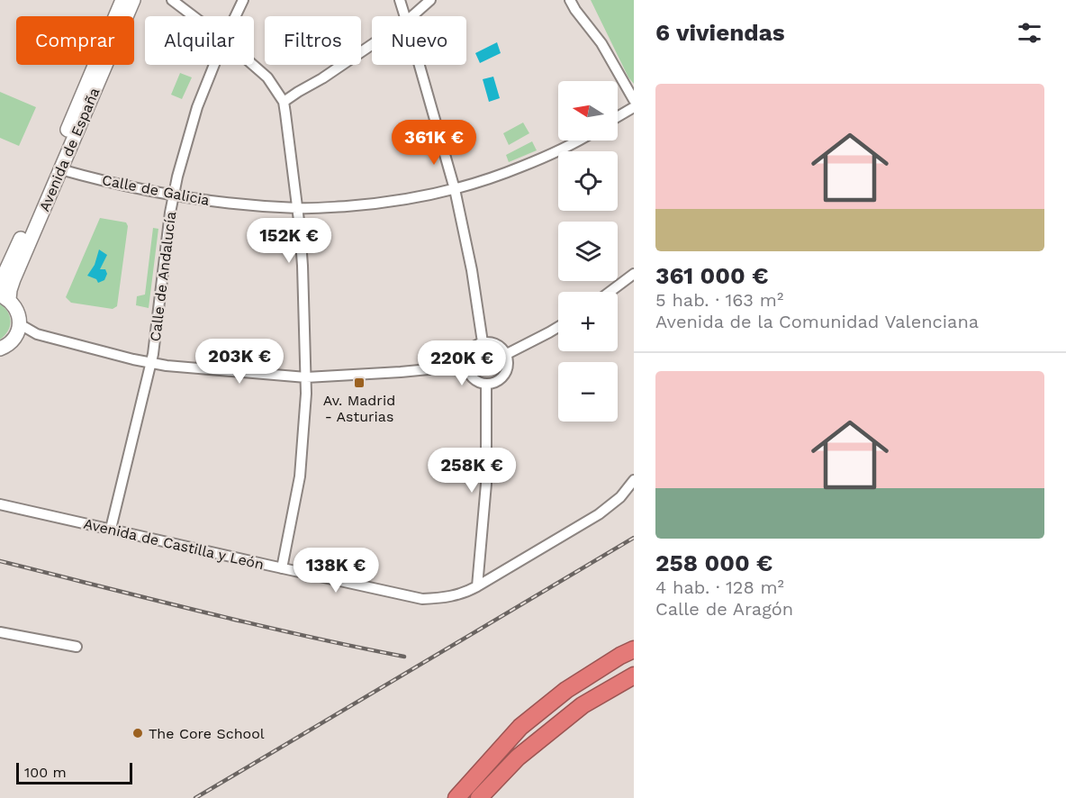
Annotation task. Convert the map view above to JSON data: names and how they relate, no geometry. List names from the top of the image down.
{
  "streets": {
    "street": [
      "Avenida de España",
      "Calle de Galicia",
      "Calle de Andalucía",
      "Avenida de Castilla y León"
    ]
  },
  "crossings": [
    ["Avenida de España", "Calle de Galicia"],
    ["Calle de Galicia", "Calle de Andalucía"],
    ["Calle de Andalucía", "Avenida de Castilla y León"]
  ],
  "places": {
    "transit": ["Av. Madrid - Asturias"],
    "other": ["The Core School"]
  },
  "scale_bar": "100 m",
  "north": "left",
  "page": {
    "heading": "6 viviendas",
    "chip": [
      "Comprar",
      "Alquilar",
      "Filtros",
      "Nuevo"
    ],
    "list": [
      {
        "name": "361 000 €",
        "note": "5 hab. · 163 m² · Avenida de la Comunidad Valenciana"
      },
      {
        "name": "258 000 €",
        "note": "4 hab. · 128 m² · Calle de Aragón"
      }
    ],
    "map_buttons": ["+", "−"],
    "price": [
      "361K €",
      "152K €",
      "203K €",
      "220K €",
      "258K €",
      "138K €"
    ],
    "scale": "100 m"
  }
}
